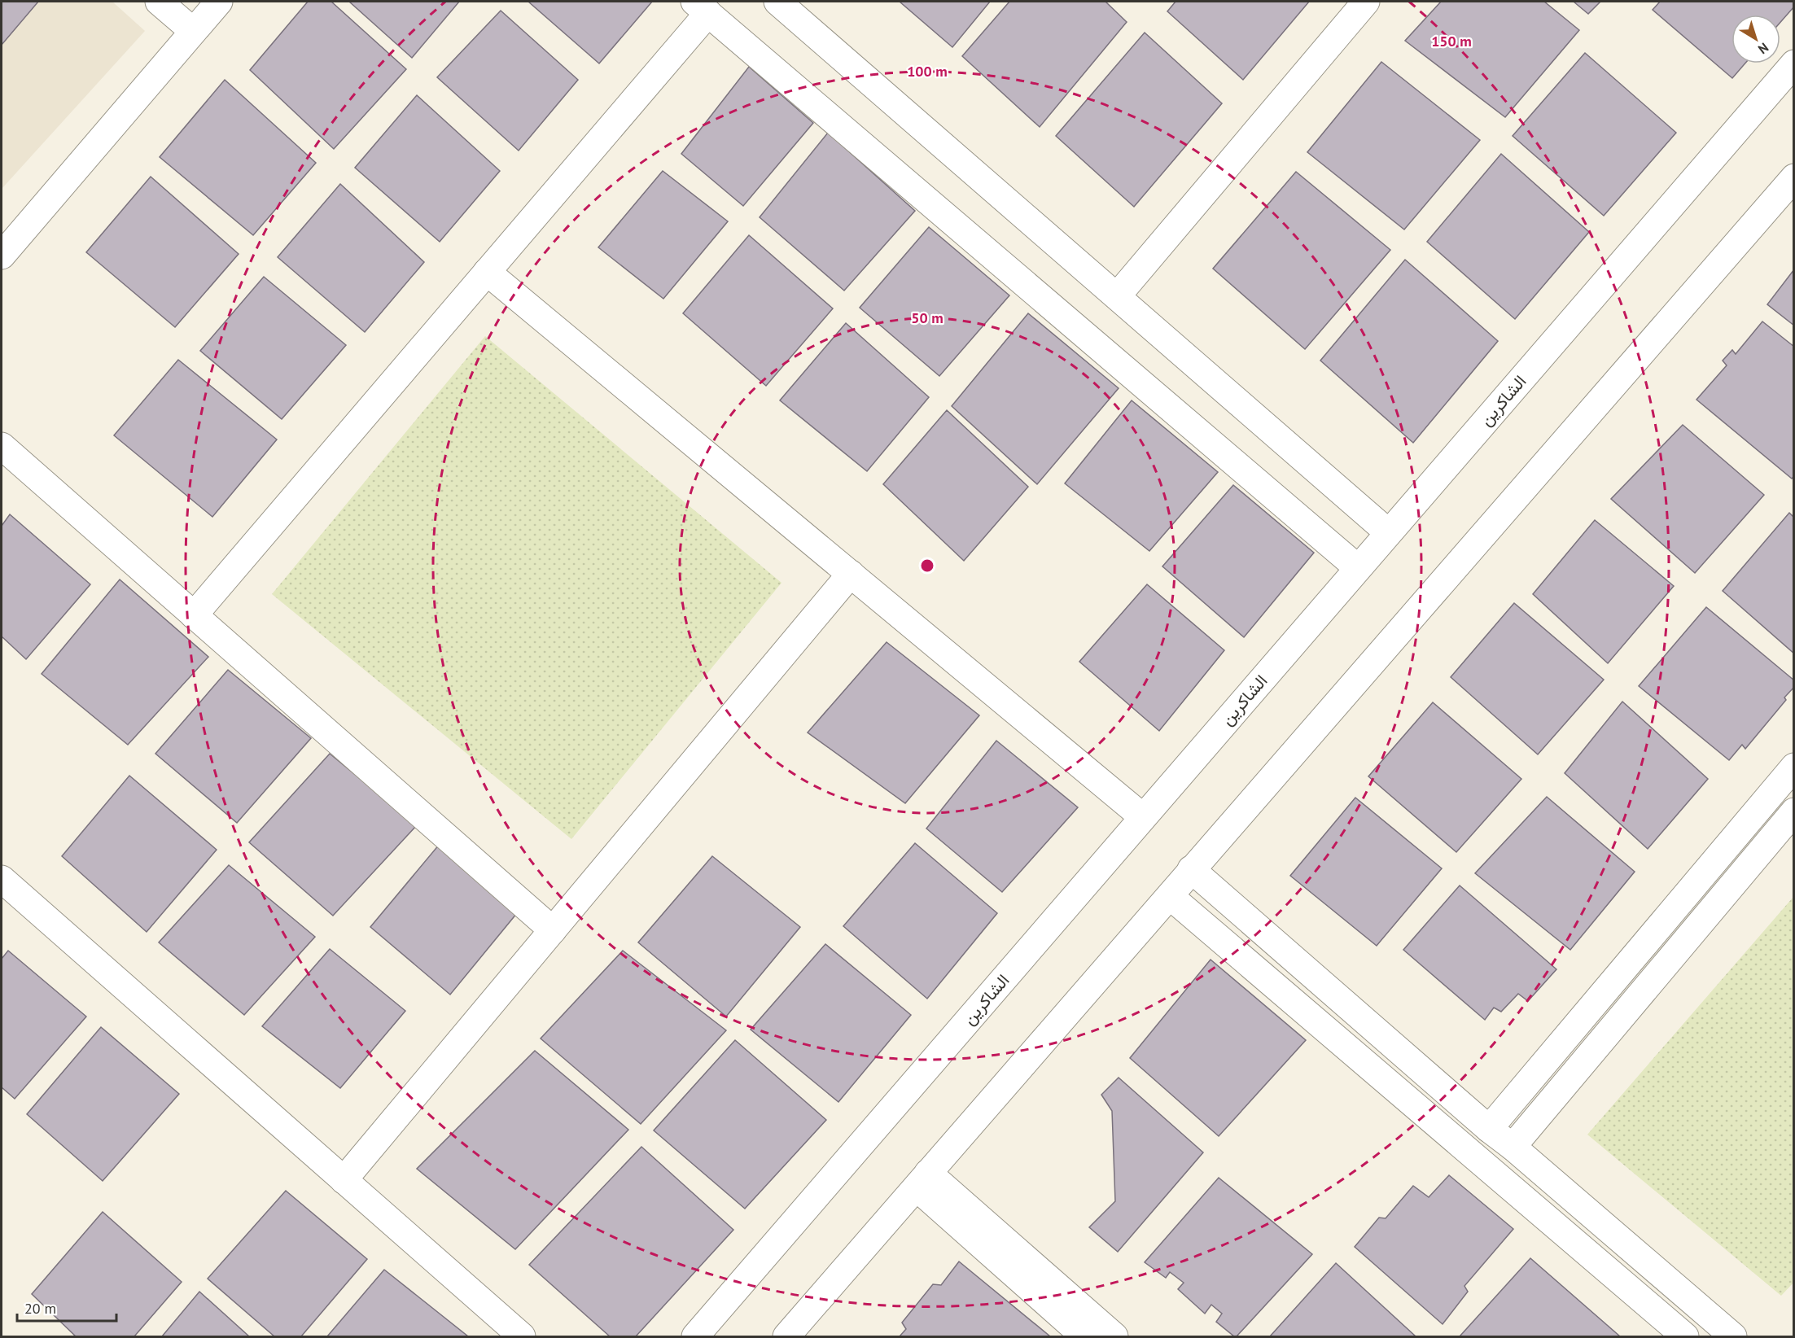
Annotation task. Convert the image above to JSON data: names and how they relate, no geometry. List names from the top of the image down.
{
  "streets": {
    "street": ["الشاكرين"]
  },
  "scale_bar": "20 m",
  "north": "bottom right",
  "rings": ["150 m", "100 m", "50 m"]
}
